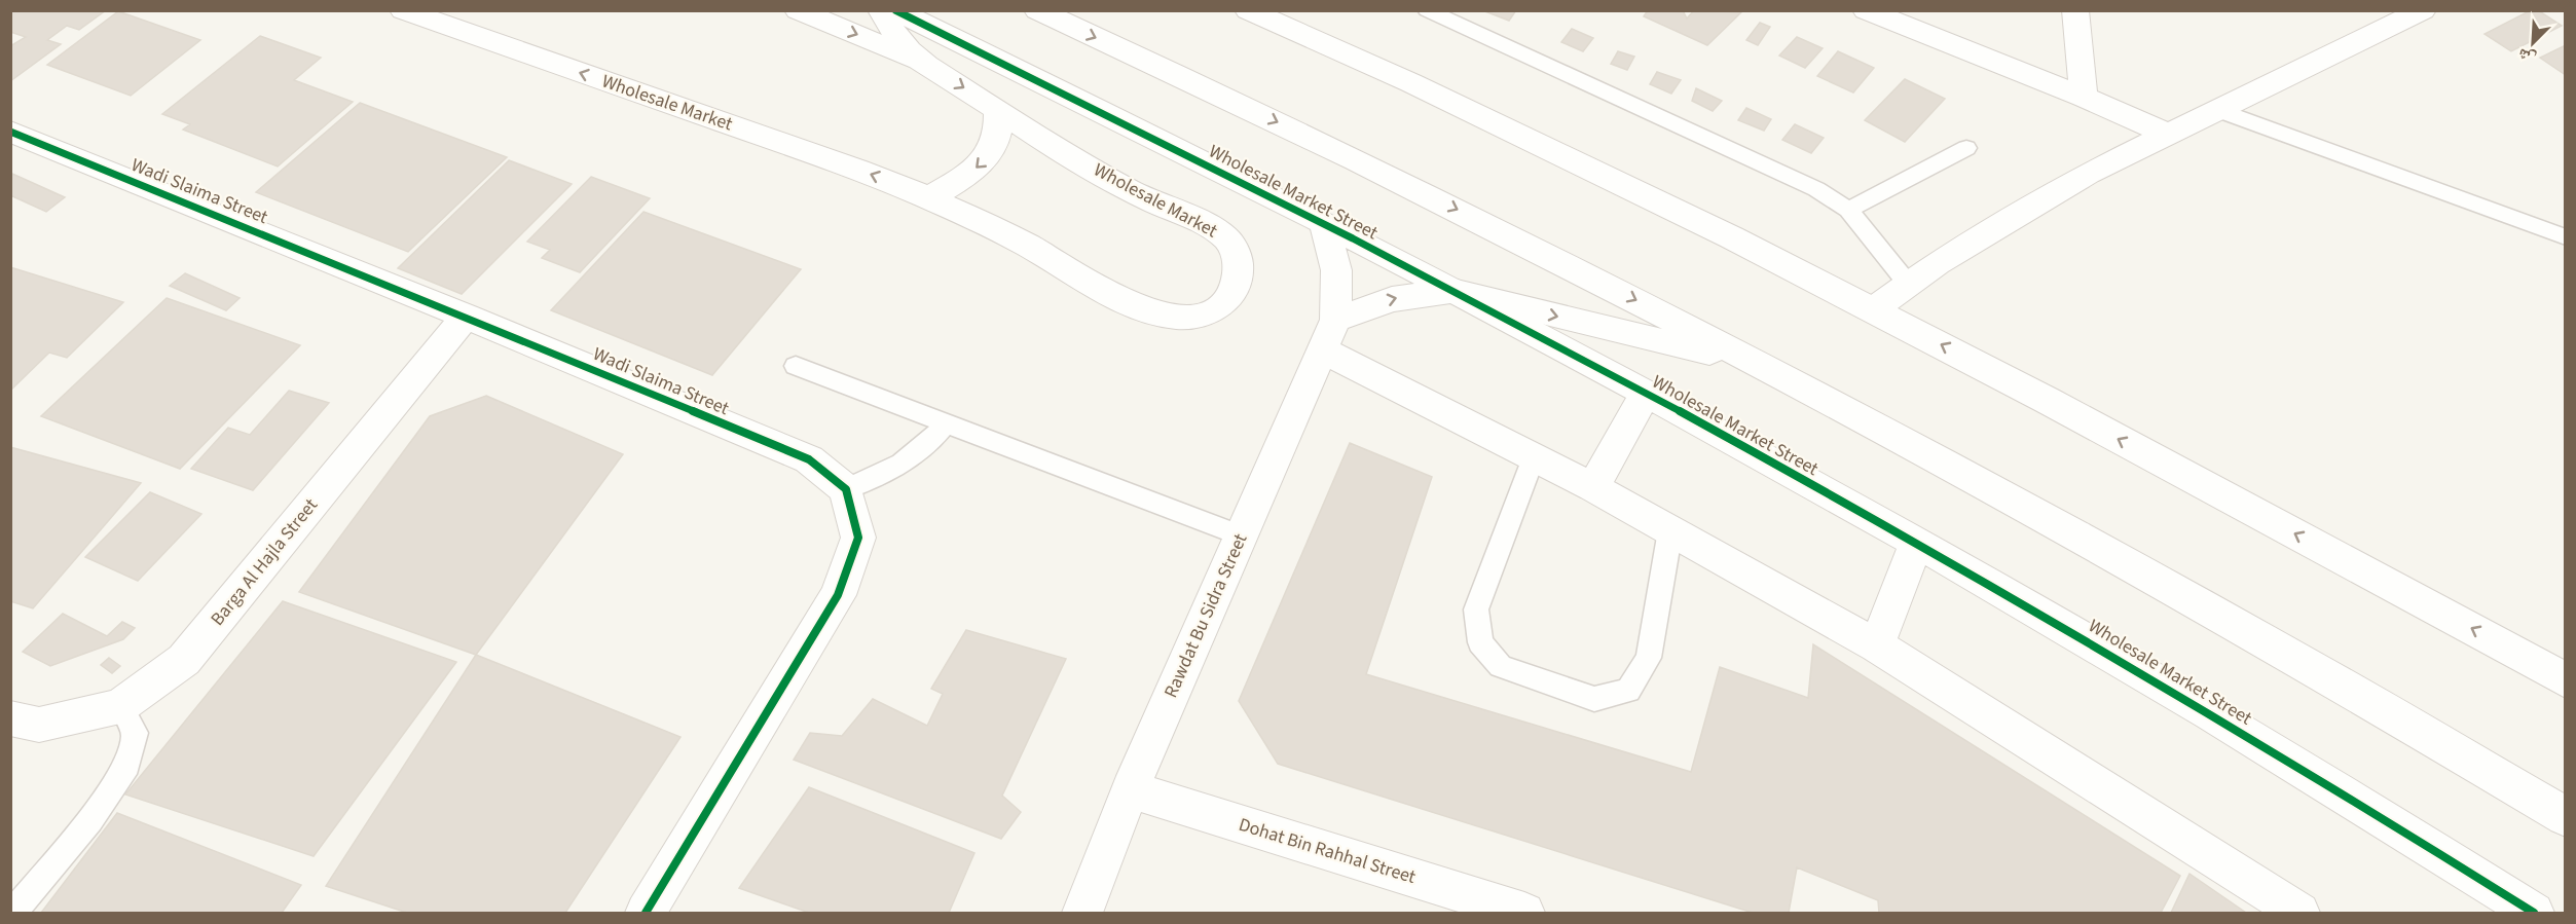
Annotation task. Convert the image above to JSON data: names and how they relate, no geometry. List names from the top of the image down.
{
  "streets": {
    "street": [
      "Wholesale Market",
      "Wadi Slaima Street",
      "Wholesale Market Street",
      "Barga Al Hajla Street",
      "Rawdat Bu Sidra Street",
      "Dohat Bin Rahhal Street"
    ]
  },
  "crossings": [
    ["Wadi Slaima Street", "Barga Al Hajla Street"],
    ["Wholesale Market Street", "Rawdat Bu Sidra Street"],
    ["Rawdat Bu Sidra Street", "Dohat Bin Rahhal Street"]
  ],
  "north": "bottom left"
}
